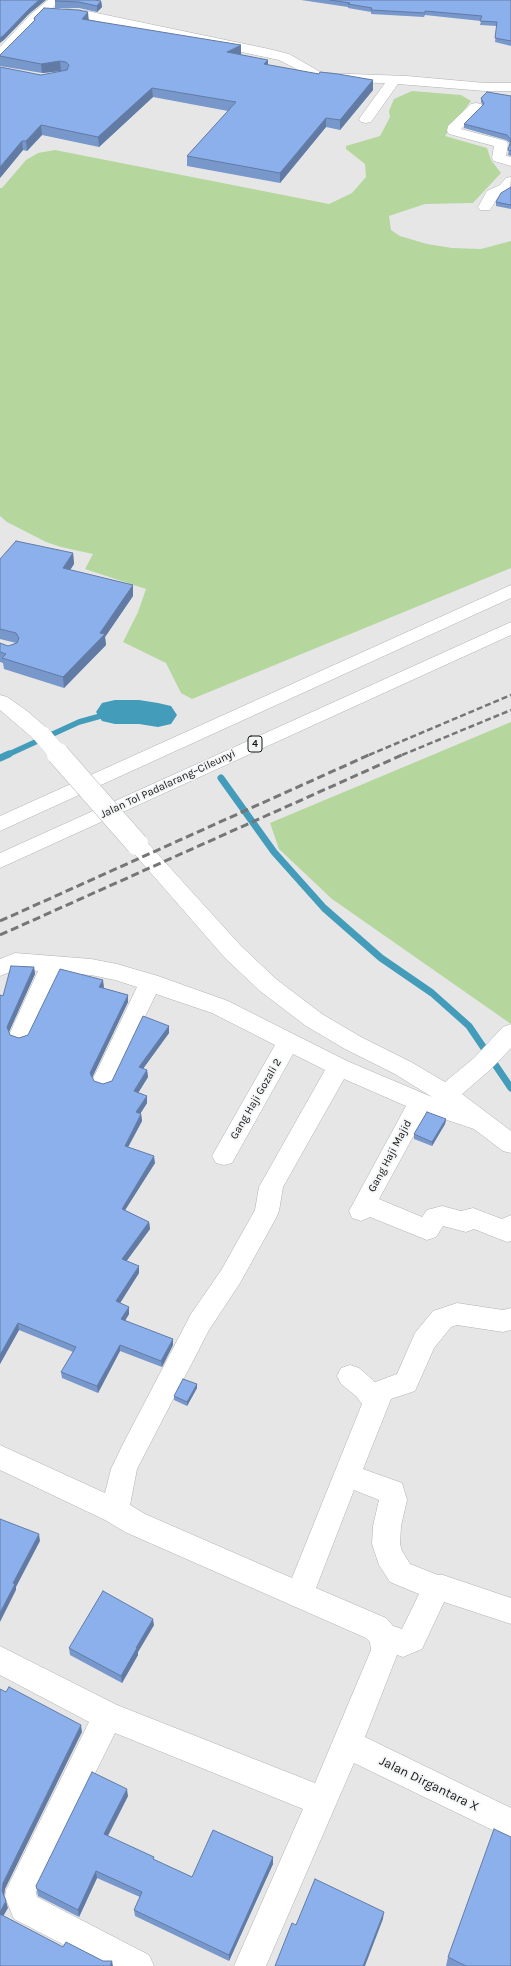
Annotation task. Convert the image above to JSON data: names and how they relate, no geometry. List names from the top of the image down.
{
  "streets": {
    "main road": [
      "4",
      "Jalan Tol Padalarang–Cileunyi",
      "Gang Haji Gozali 2",
      "Gang Haji Majid",
      "Jalan Dirgantara X"
    ]
  }
}
